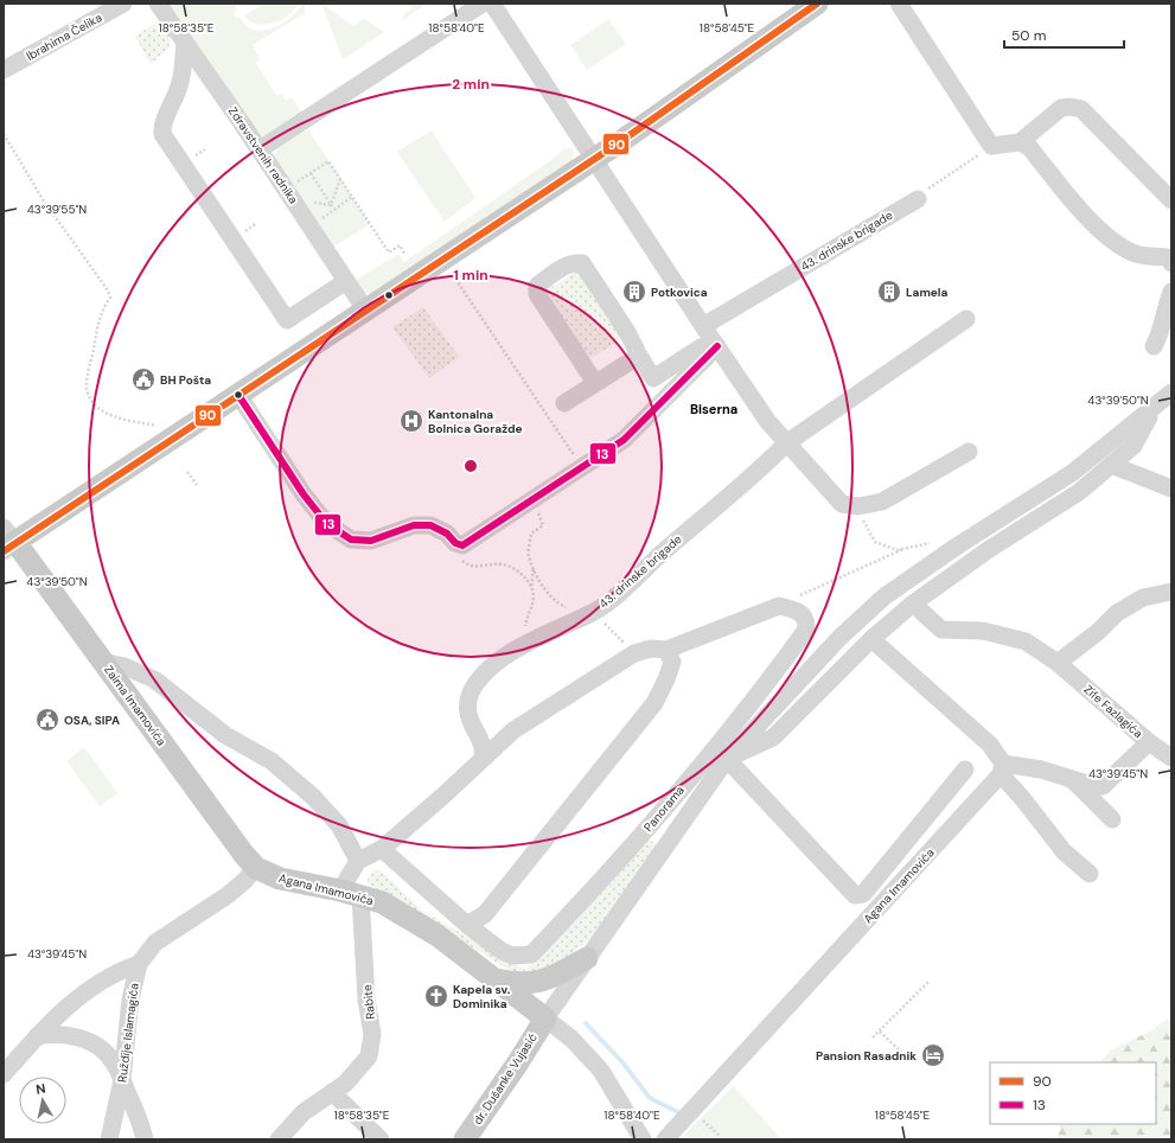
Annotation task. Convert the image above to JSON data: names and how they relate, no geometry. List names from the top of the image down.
{
  "streets": {
    "main road": ["Zaima Imamovića", "Agana Imamovića", "dr. Dušanke Vujasić"],
    "street": [
      "Ibrahima Čelika",
      "Zdravstvenih radnika",
      "43. drinske brigade",
      "Zife Fazlagića",
      "Panorama",
      "Rabite",
      "Ruždije Islamagića"
    ]
  },
  "crossings": [
    ["Zaima Imamovića", "Agana Imamovića"],
    ["Zaima Imamovića", "Ruždije Islamagića"],
    ["Agana Imamovića", "Rabite"],
    ["Agana Imamovića", "Ruždije Islamagića"],
    ["Agana Imamovića", "dr. Dušanke Vujasić"]
  ],
  "districts": ["Biserna"],
  "places": {
    "building": ["Potkovica", "Lamela"],
    "public building": ["BH Pošta", "OSA, SIPA"],
    "hospital": ["Kantonalna Bolnica Goražde"],
    "church": ["Kapela sv. Dominika"],
    "hotel": ["Pansion Rasadnik"]
  },
  "lines": ["transit line 90", "transit line 13"],
  "legend": ["90", "13"],
  "scale_bar": "50 m",
  "north": "top",
  "coordinates": [
    "18°58'35\"E",
    "18°58'40\"E",
    "18°58'45\"E",
    "43°39'55\"N",
    "43°39'50\"N",
    "43°39'45\"N"
  ],
  "rings": ["2 min", "1 min"]
}
